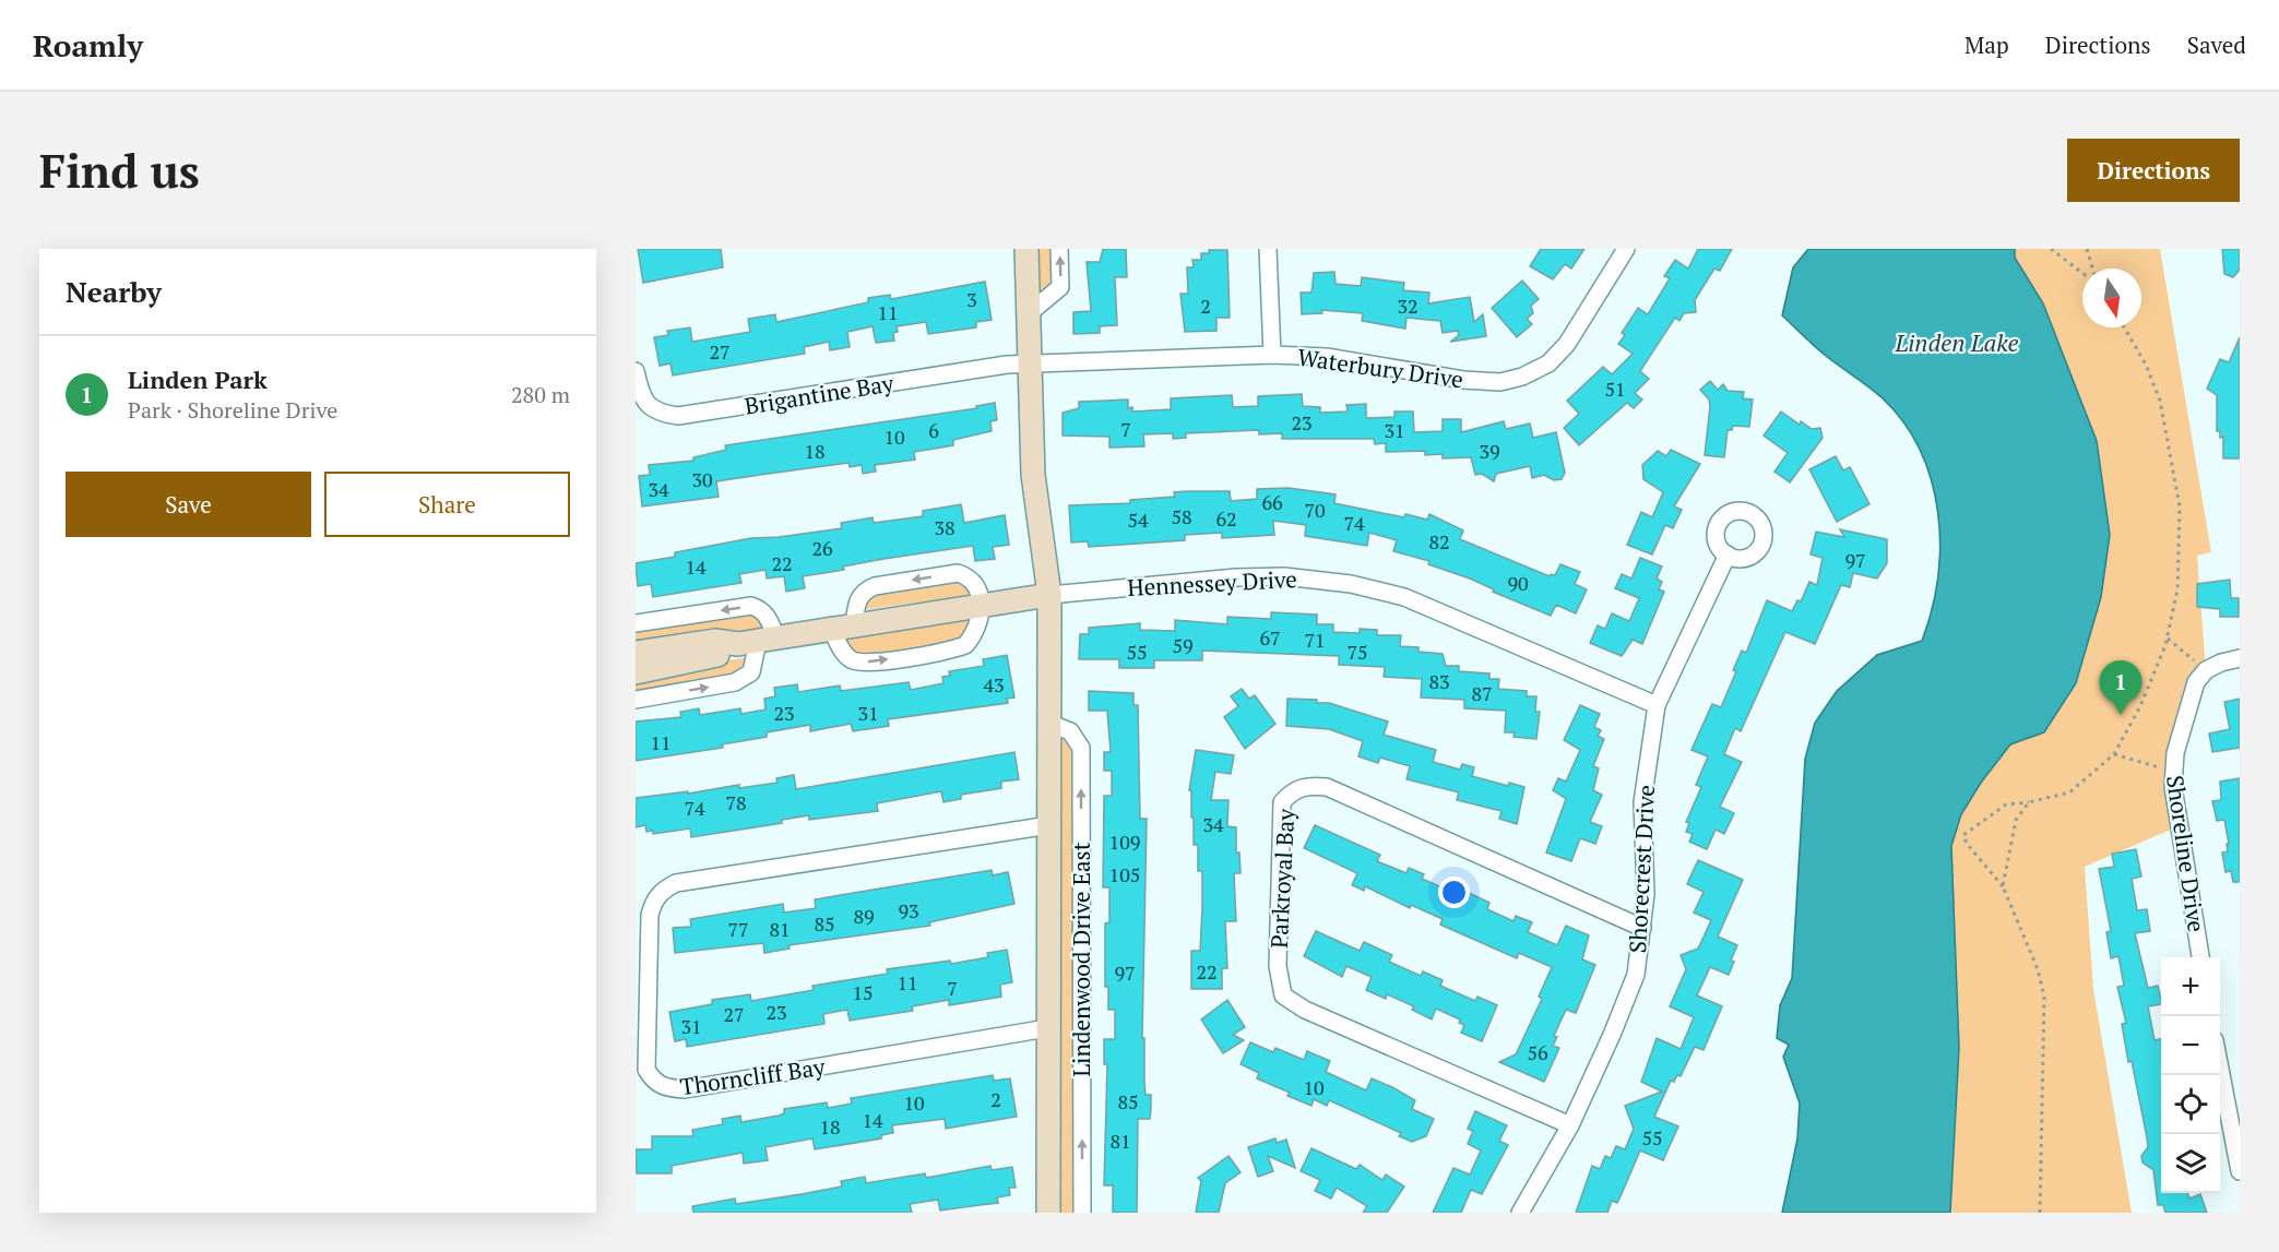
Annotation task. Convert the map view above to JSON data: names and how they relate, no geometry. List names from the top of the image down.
{
  "streets": {
    "street": [
      "Waterbury Drive",
      "Brigantine Bay",
      "Hennessey Drive",
      "Shoreline Drive",
      "Shorecrest Drive",
      "Parkroyal Bay",
      "Lindenwood Drive East",
      "Thorncliff Bay"
    ]
  },
  "crossings": [
    ["Waterbury Drive", "Brigantine Bay"],
    ["Waterbury Drive", "Lindenwood Drive East"],
    ["Brigantine Bay", "Lindenwood Drive East"],
    ["Hennessey Drive", "Shorecrest Drive"],
    ["Hennessey Drive", "Lindenwood Drive East"],
    ["Shorecrest Drive", "Parkroyal Bay"],
    ["Lindenwood Drive East", "Thorncliff Bay"]
  ],
  "water": ["Linden Lake"],
  "house_numbers": [
    "3",
    "2",
    "32",
    "11",
    "27",
    "51",
    "23",
    "7",
    "6",
    "31",
    "10",
    "18",
    "39",
    "30",
    "34",
    "66",
    "70",
    "58",
    "62",
    "54",
    "74",
    "38",
    "82",
    "26",
    "97",
    "22",
    "14",
    "90",
    "67",
    "71",
    "59",
    "55",
    "75",
    "83",
    "43",
    "87",
    "23",
    "31",
    "11",
    "78",
    "74",
    "34",
    "109",
    "105",
    "93",
    "89",
    "85",
    "77",
    "81",
    "22",
    "97",
    "11",
    "7",
    "15",
    "23",
    "27",
    "31",
    "56",
    "10",
    "2",
    "85",
    "10",
    "14",
    "18",
    "55",
    "81"
  ],
  "north": "bottom",
  "page": {
    "header": "Roamly",
    "nav": ["Map", "Directions", "Saved"],
    "buttons": [
      "Directions",
      ["Save", "Share"]
    ],
    "title": "Find us",
    "heading": "Nearby",
    "list": [
      {
        "mark": "1",
        "name": "Linden Park",
        "note": "Park · Shoreline Drive",
        "value": "280 m"
      }
    ],
    "pins": "1",
    "map_buttons": ["+", "−"]
  }
}
